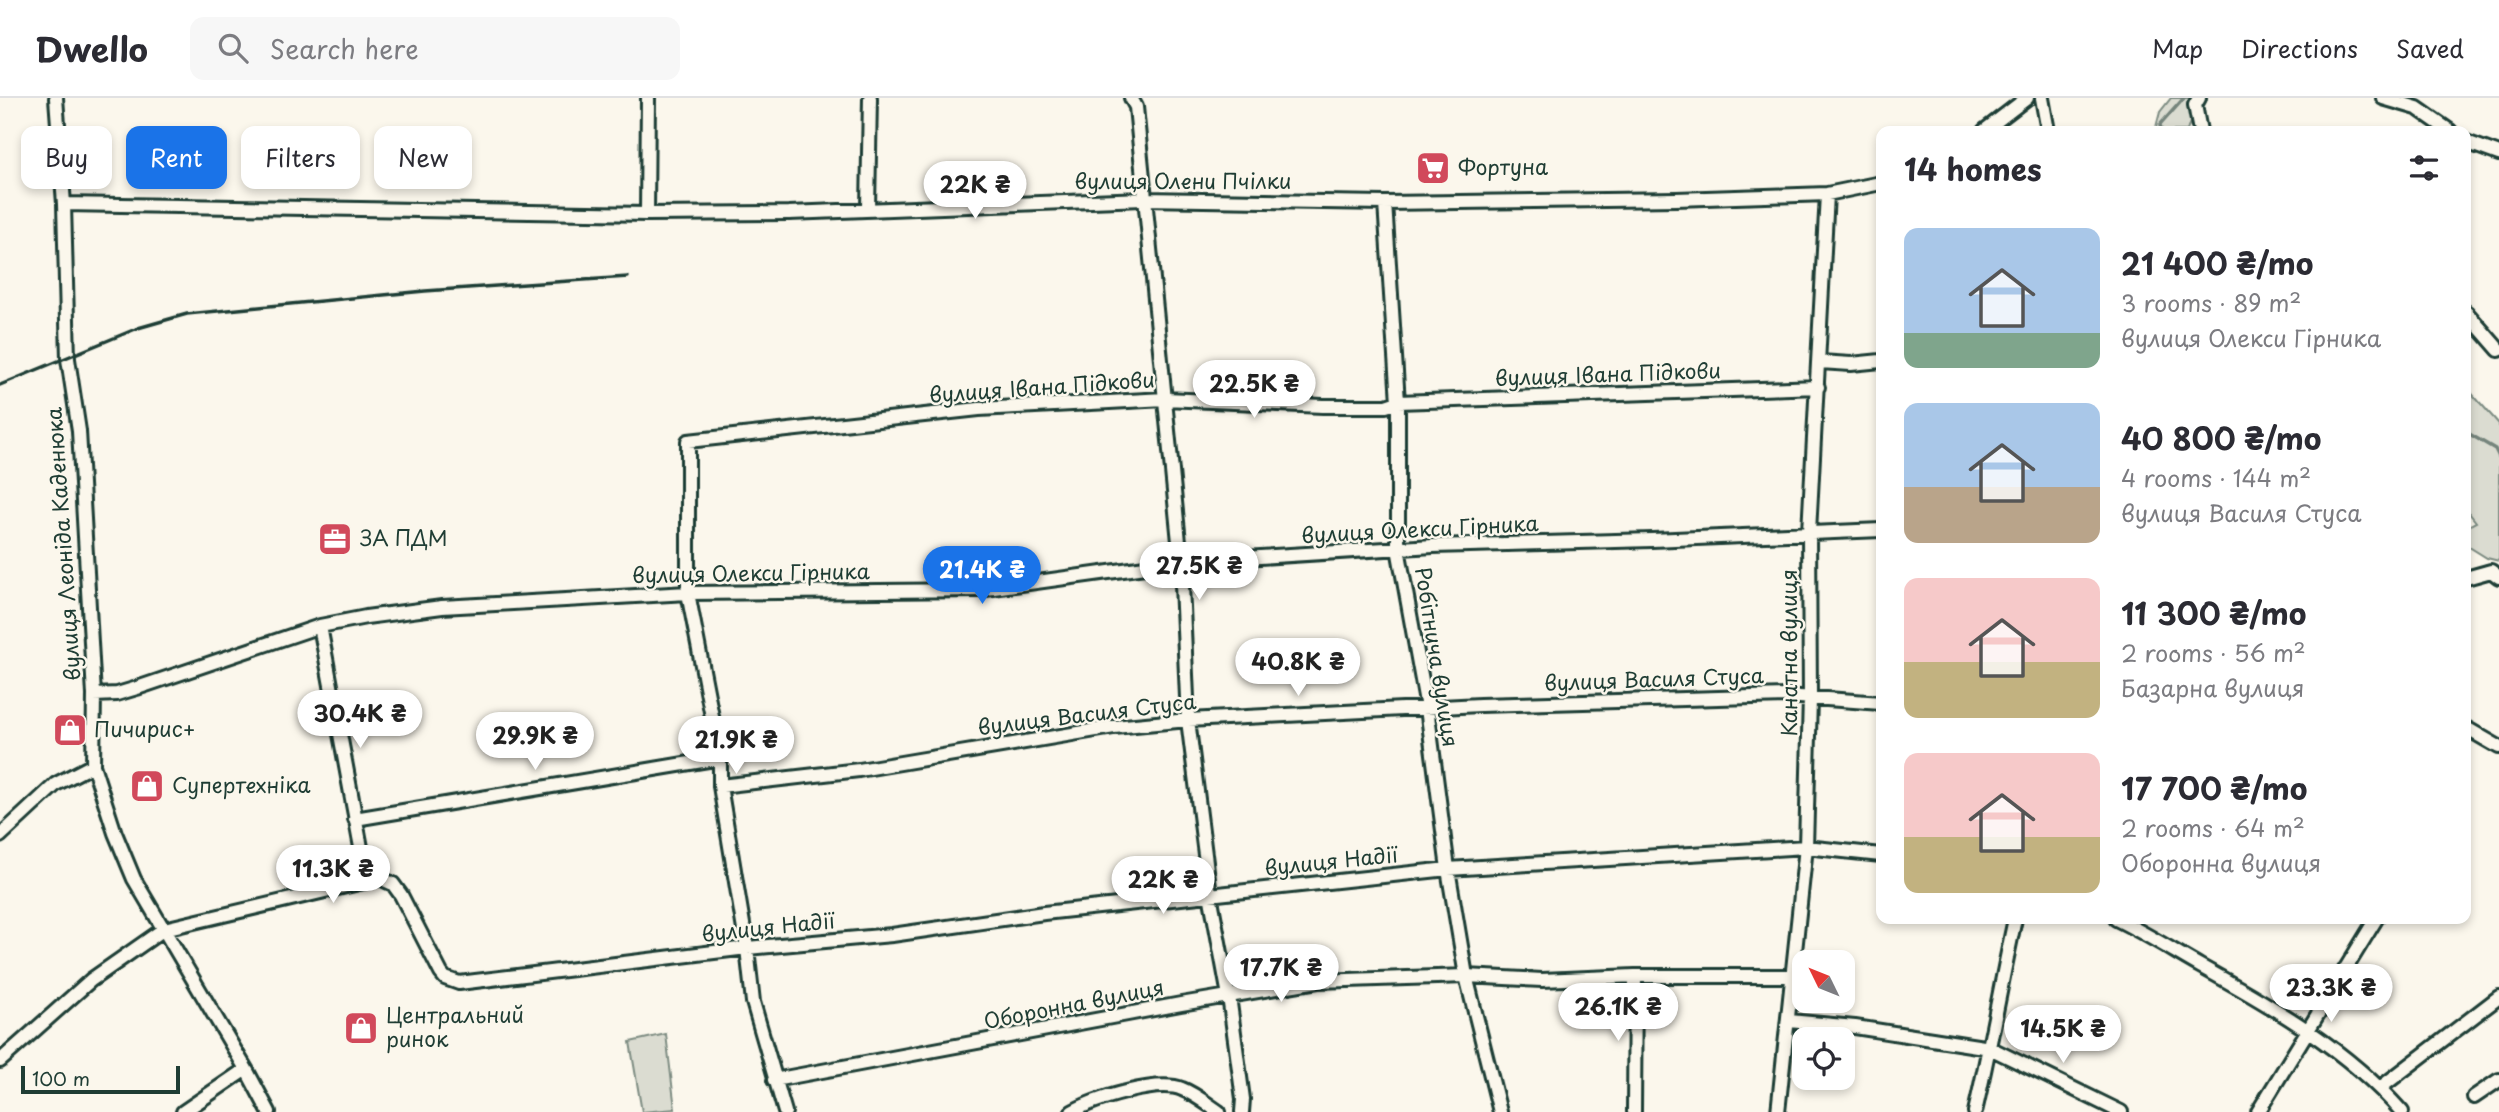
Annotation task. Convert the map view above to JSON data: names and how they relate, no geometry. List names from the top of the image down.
{
  "streets": {
    "street": [
      "вулиця Олени Пчілки",
      "вулиця Івана Підкови",
      "вулиця Олекси Гірника",
      "вулиця Леоніда Каденюка",
      "Канатна вулиця",
      "Робітнича вулиця",
      "вулиця Василя Стуса",
      "вулиця Надії",
      "Оборонна вулиця"
    ]
  },
  "crossings": [
    ["вулиця Олени Пчілки", "вулиця Леоніда Каденюка"],
    ["вулиця Олени Пчілки", "Канатна вулиця"],
    ["вулиця Олени Пчілки", "Робітнича вулиця"],
    ["вулиця Івана Підкови", "вулиця Олекси Гірника"],
    ["вулиця Івана Підкови", "Канатна вулиця"],
    ["вулиця Івана Підкови", "Робітнича вулиця"],
    ["вулиця Олекси Гірника", "вулиця Леоніда Каденюка"],
    ["вулиця Олекси Гірника", "Канатна вулиця"],
    ["вулиця Олекси Гірника", "Робітнича вулиця"],
    ["Канатна вулиця", "вулиця Василя Стуса"],
    ["Канатна вулиця", "вулиця Надії"],
    ["Робітнича вулиця", "вулиця Василя Стуса"],
    ["Робітнича вулиця", "вулиця Надії"],
    ["Робітнича вулиця", "Оборонна вулиця"]
  ],
  "places": {
    "supermarket": ["Фортуна"],
    "office": ["ЗА ПДМ"],
    "shop": ["Пичирис+", "Супертехніка", "Центральний ринок"]
  },
  "scale_bar": "100 m",
  "north": "top left",
  "page": {
    "header": "Dwello",
    "search": "Search here",
    "nav": ["Map", "Directions", "Saved"],
    "chip": [
      "Buy",
      "Rent",
      "Filters",
      "New"
    ],
    "heading": "14 homes",
    "price": [
      "22K ₴",
      "22.5K ₴",
      "27.5K ₴",
      "21.4K ₴",
      "40.8K ₴",
      "30.4K ₴",
      "29.9K ₴",
      "21.9K ₴",
      "11.3K ₴",
      "22K ₴",
      "17.7K ₴",
      "23.3K ₴",
      "26.1K ₴",
      "14.5K ₴"
    ],
    "list": [
      {
        "name": "21 400 ₴/mo",
        "note": "3 rooms · 89 m² · вулиця Олекси Гірника"
      },
      {
        "name": "40 800 ₴/mo",
        "note": "4 rooms · 144 m² · вулиця Василя Стуса"
      },
      {
        "name": "11 300 ₴/mo",
        "note": "2 rooms · 56 m² · Базарна вулиця"
      },
      {
        "name": "17 700 ₴/mo",
        "note": "2 rooms · 64 m² · Оборонна вулиця"
      }
    ],
    "scale": "100 m"
  }
}
